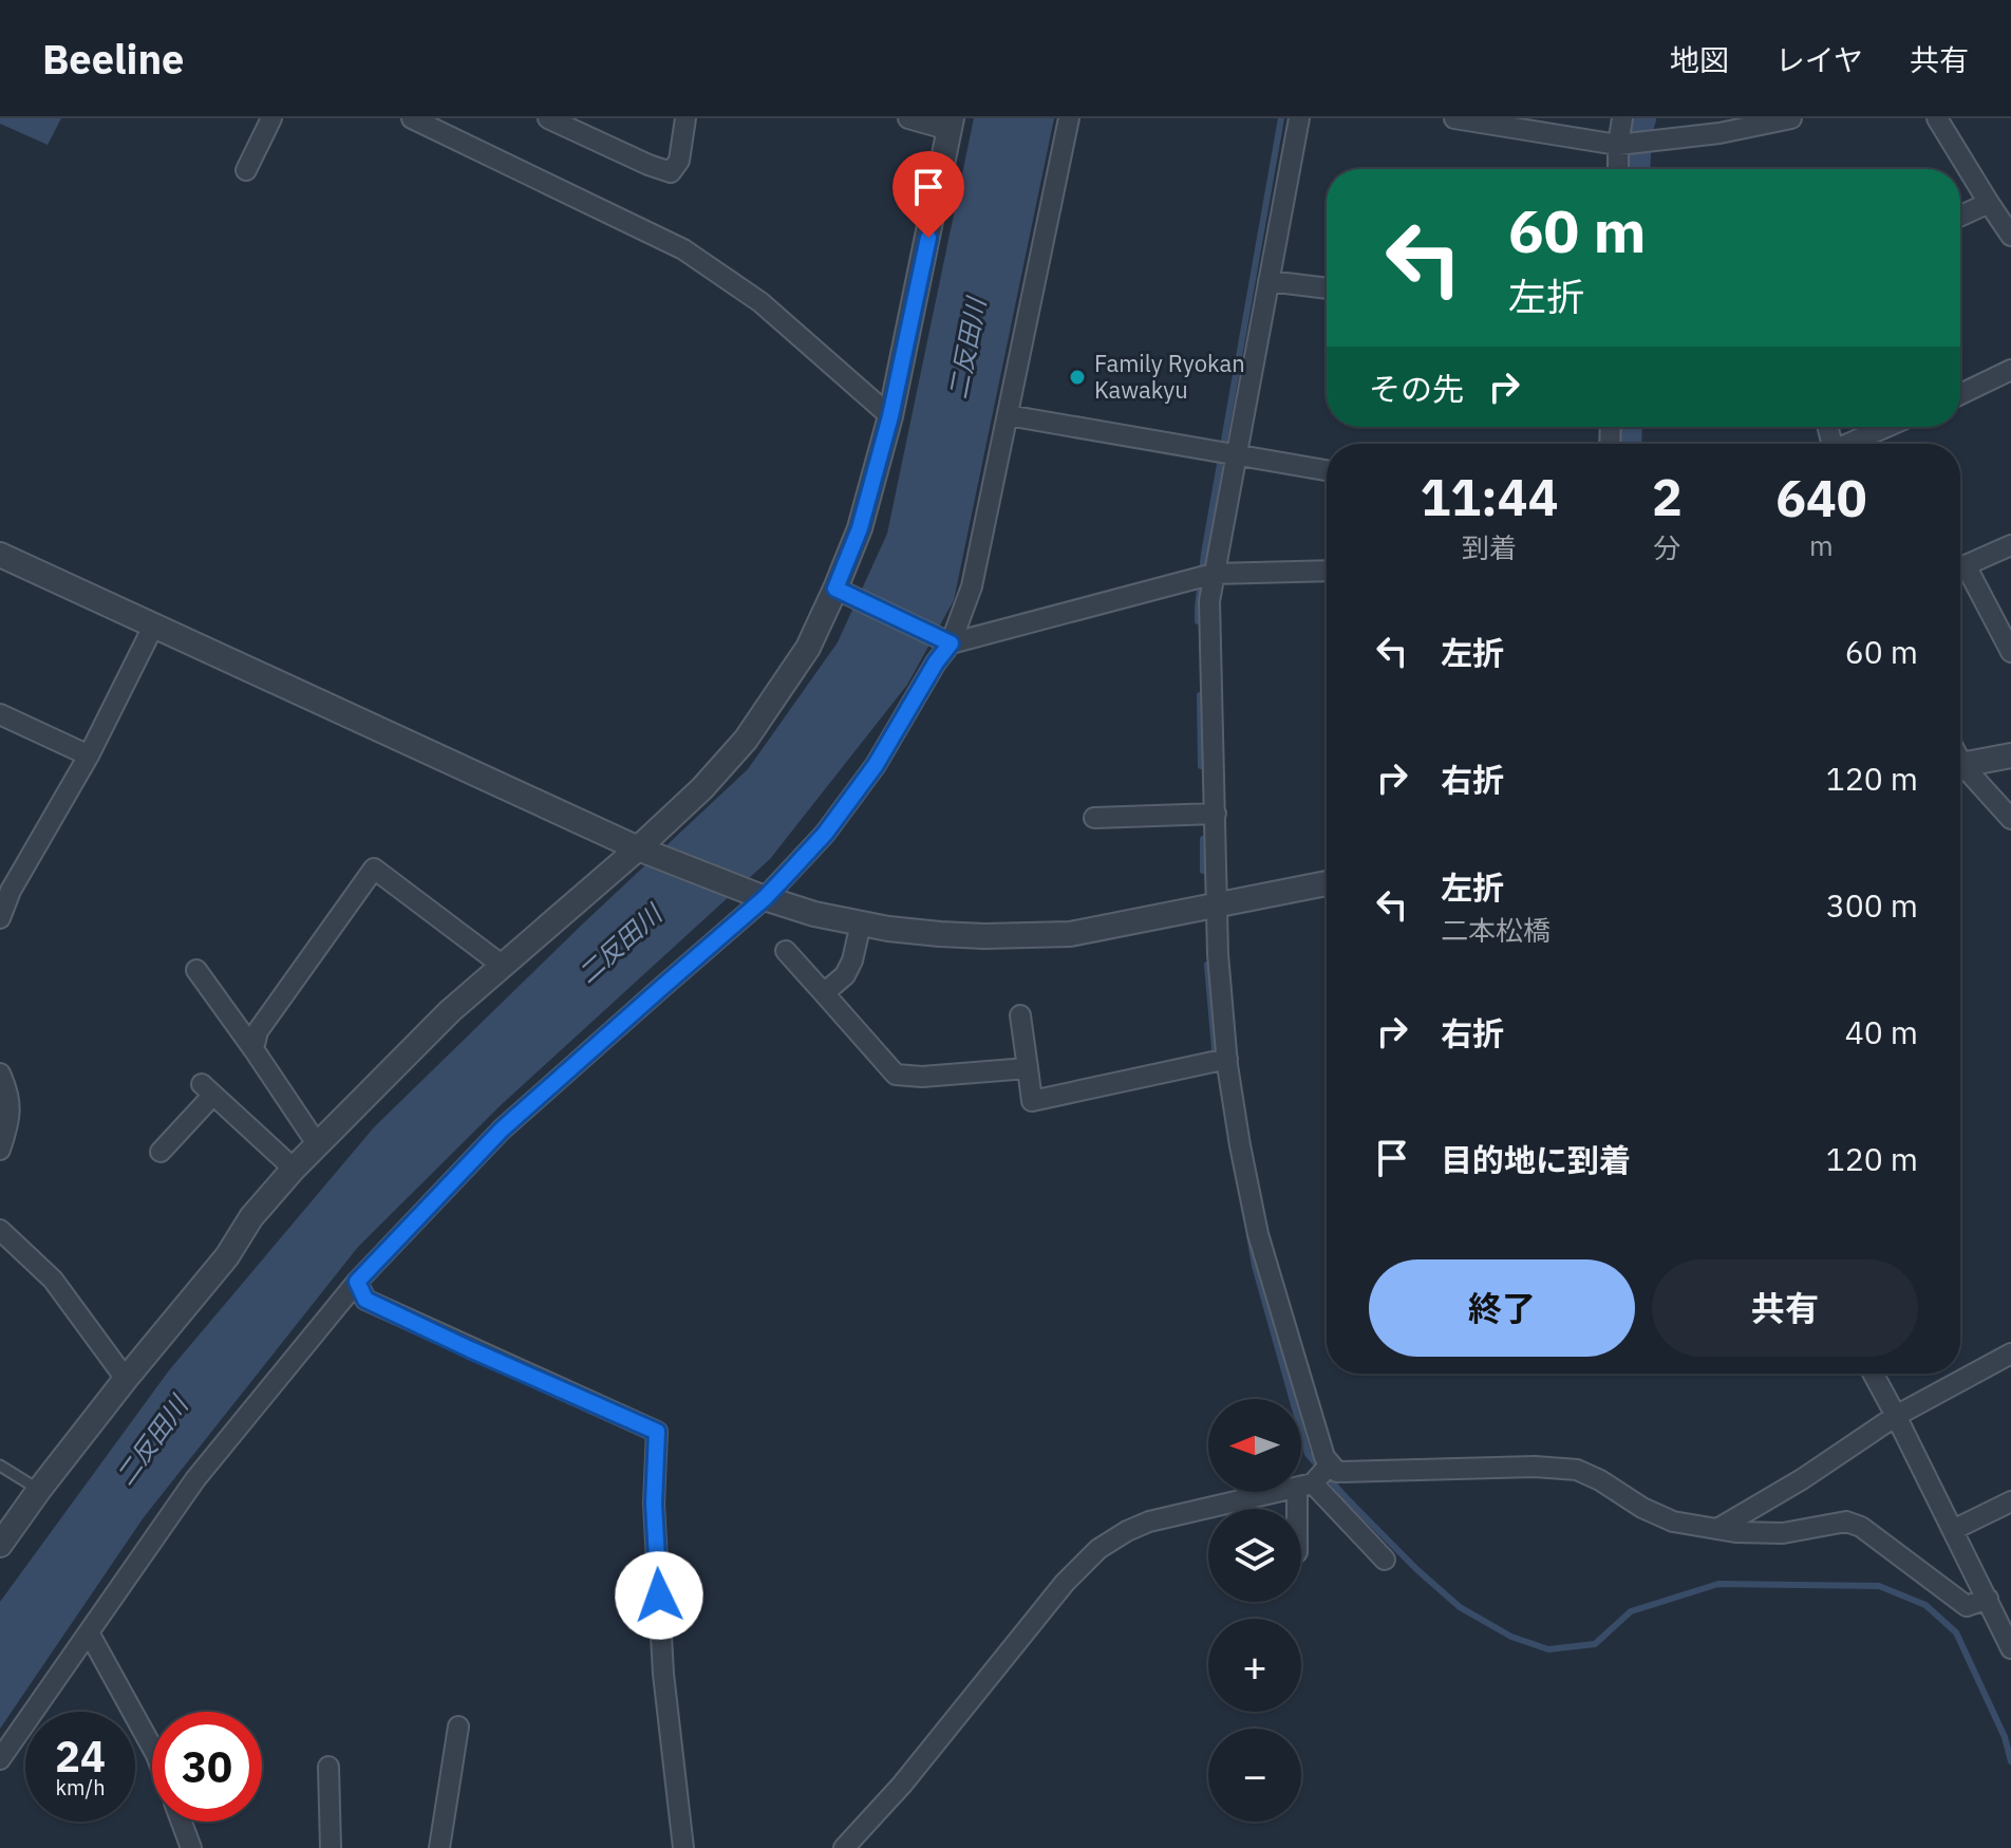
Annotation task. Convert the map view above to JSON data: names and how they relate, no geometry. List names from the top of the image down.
{
  "water": ["二反田川"],
  "places": ["Family Ryokan Kawakyu"],
  "north": "left",
  "page": {
    "header": "Beeline",
    "nav": ["地図", "レイヤ", "共有"],
    "turn": ["60 m", "左折"],
    "then": "その先",
    "eta": [
      "11:44",
      "到着",
      "2",
      "分",
      "640",
      "m"
    ],
    "list": [
      {
        "name": "左折",
        "value": "60 m"
      },
      {
        "name": "右折",
        "value": "120 m"
      },
      {
        "name": "左折",
        "note": "二本松橋",
        "value": "300 m"
      },
      {
        "name": "右折",
        "value": "40 m"
      },
      {
        "name": "目的地に到着",
        "value": "120 m"
      }
    ],
    "buttons": ["終了", "共有"],
    "map_buttons": ["+", "−"],
    "speed": "24 km/h",
    "limit": "30"
  }
}
